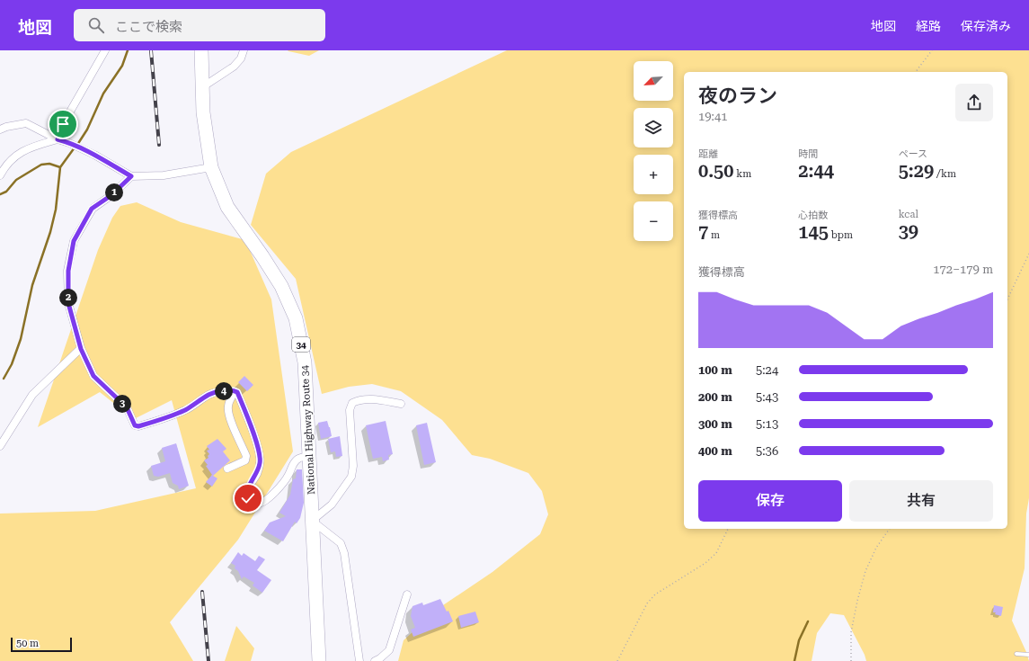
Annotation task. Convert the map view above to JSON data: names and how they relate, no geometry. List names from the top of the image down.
{
  "streets": {
    "highway": ["34", "National Highway Route 34"]
  },
  "scale_bar": "50 m",
  "north": "bottom left",
  "page": {
    "header": "地図",
    "search": "ここで検索",
    "nav": ["地図", "経路", "保存済み"],
    "map_buttons": ["+", "−"],
    "heading": ["夜のラン", "19:41"],
    "stats": [
      ["距離", "0.50 km"],
      ["時間", "2:44"],
      ["ペース", "5:29 /km"],
      ["獲得標高", "7 m"],
      ["心拍数", "145 bpm"],
      ["kcal", "39"]
    ],
    "pins": [
      "1",
      "2",
      "4",
      "3"
    ],
    "chart": ["獲得標高", "172–179 m"],
    "list": [
      {
        "name": "100 m",
        "note": "5:24"
      },
      {
        "name": "200 m",
        "note": "5:43"
      },
      {
        "name": "300 m",
        "note": "5:13"
      },
      {
        "name": "400 m",
        "note": "5:36"
      }
    ],
    "buttons": ["保存", "共有"],
    "scale": "50 m"
  }
}
